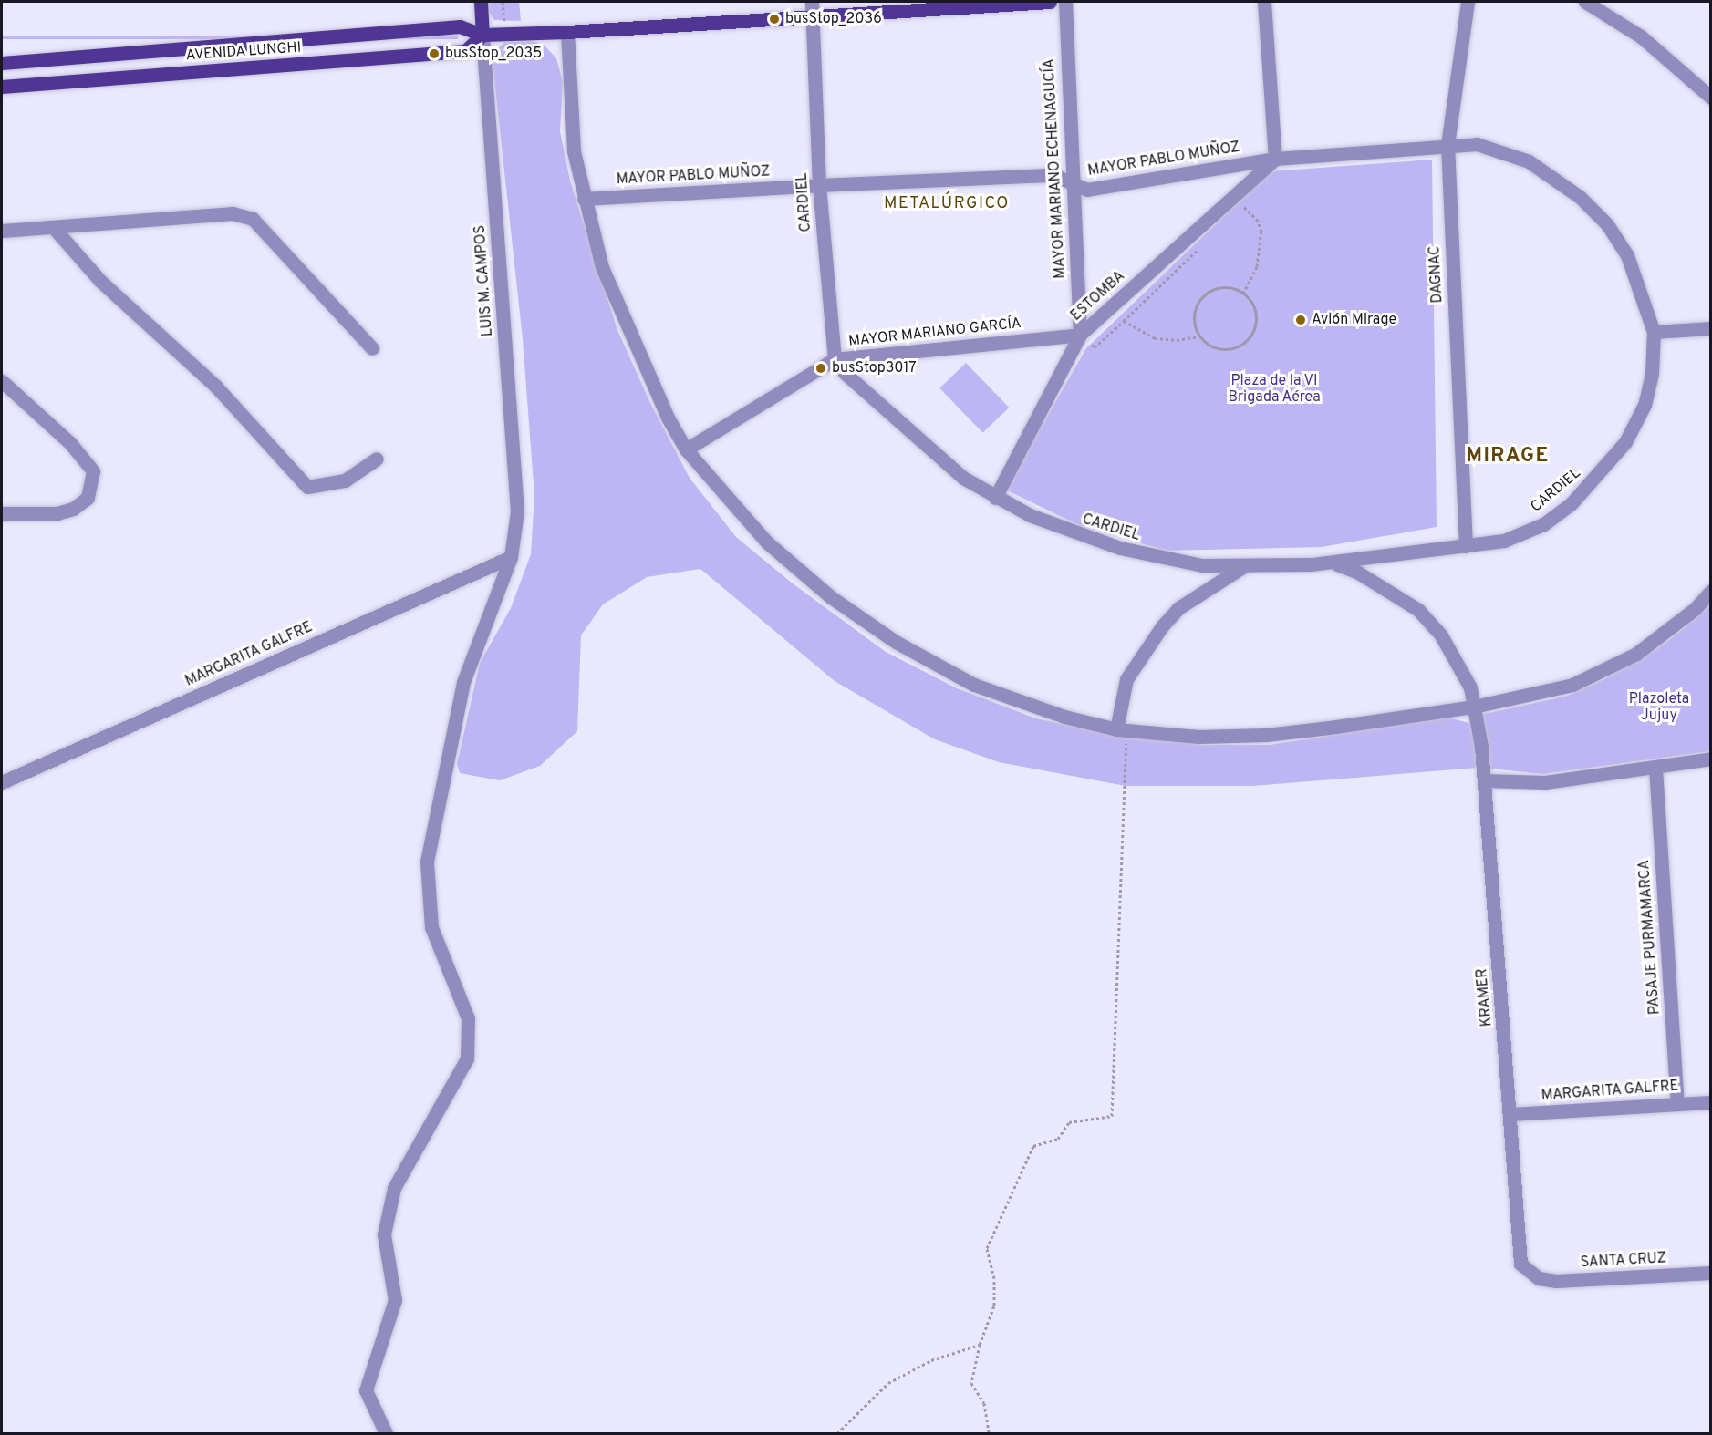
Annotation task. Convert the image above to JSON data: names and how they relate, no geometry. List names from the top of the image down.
{
  "streets": {
    "main road": ["AVENIDA LUNGHI", "LUIS M. CAMPOS"],
    "street": [
      "MAYOR PABLO MUÑOZ",
      "MAYOR MARIANO ECHENAGUCÍA",
      "CARDIEL",
      "DAGNAC",
      "ESTOMBA",
      "MAYOR MARIANO GARCÍA",
      "MARGARITA GALFRE",
      "PASAJE PURMAMARCA",
      "KRAMER",
      "SANTA CRUZ"
    ]
  },
  "crossings": [
    ["AVENIDA LUNGHI", "CARDIEL"],
    ["AVENIDA LUNGHI", "LUIS M. CAMPOS"],
    ["MAYOR PABLO MUÑOZ", "MAYOR MARIANO ECHENAGUCÍA"],
    ["MAYOR PABLO MUÑOZ", "CARDIEL"],
    ["MAYOR PABLO MUÑOZ", "DAGNAC"],
    ["MAYOR PABLO MUÑOZ", "ESTOMBA"],
    ["MAYOR MARIANO ECHENAGUCÍA", "ESTOMBA"],
    ["MAYOR MARIANO ECHENAGUCÍA", "MAYOR MARIANO GARCÍA"],
    ["CARDIEL", "DAGNAC"],
    ["CARDIEL", "ESTOMBA"],
    ["CARDIEL", "MAYOR MARIANO GARCÍA"],
    ["CARDIEL", "KRAMER"],
    ["LUIS M. CAMPOS", "MARGARITA GALFRE"],
    ["ESTOMBA", "MAYOR MARIANO GARCÍA"],
    ["MARGARITA GALFRE", "PASAJE PURMAMARCA"],
    ["MARGARITA GALFRE", "KRAMER"],
    ["KRAMER", "SANTA CRUZ"]
  ],
  "districts": ["METALÚRGICO", "MIRAGE"],
  "parks": ["Plaza de la VI Brigada Aérea", "Plazoleta Jujuy"],
  "places": [
    "busStop_2036",
    "busStop_2035",
    "Avión Mirage",
    "busStop3017"
  ]
}
